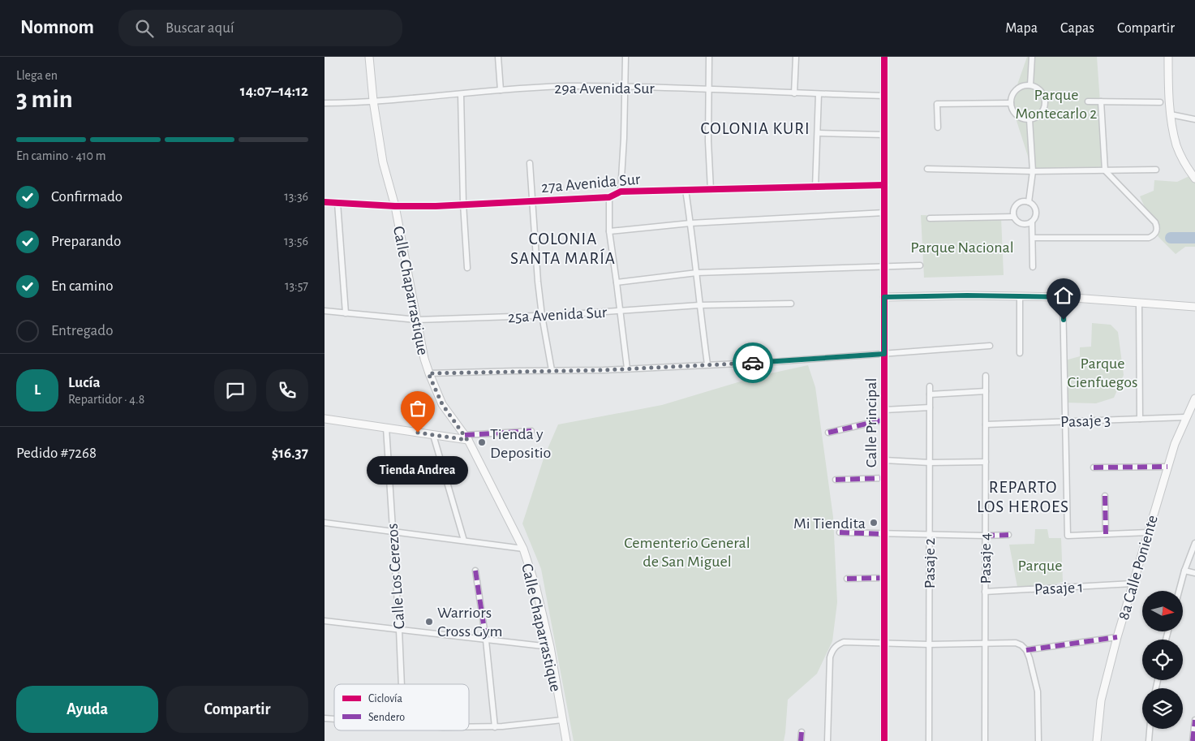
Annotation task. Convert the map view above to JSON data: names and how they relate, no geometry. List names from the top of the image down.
{
  "streets": {
    "street": [
      "29a Avenida Sur",
      "27a Avenida Sur",
      "Calle Chaparrastique",
      "25a Avenida Sur",
      "Pasaje 3",
      "Calle Principal",
      "Pasaje 4",
      "Pasaje 2",
      "8a Calle Poniente",
      "Calle Los Cerezos",
      "Pasaje 1"
    ]
  },
  "crossings": [
    ["29a Avenida Sur", "Calle Chaparrastique"],
    ["29a Avenida Sur", "Calle Principal"],
    ["27a Avenida Sur", "Calle Chaparrastique"],
    ["27a Avenida Sur", "Calle Principal"],
    ["Calle Chaparrastique", "25a Avenida Sur"],
    ["Pasaje 3", "Pasaje 4"],
    ["Pasaje 3", "8a Calle Poniente"],
    ["Pasaje 4", "Pasaje 1"],
    ["8a Calle Poniente", "Pasaje 1"]
  ],
  "districts": ["COLONIA KURI", "COLONIA SANTA MARÍA", "REPARTO LOS HEROES"],
  "parks": [
    "Parque Montecarlo 2",
    "Parque Nacional",
    "Parque Cienfuegos",
    "Cementerio General de San Miguel",
    "Parque"
  ],
  "places": [
    "Tienda Andrea",
    "Tienda y Depositio",
    "Mi Tiendita",
    "Warriors Cross Gym"
  ],
  "legend": ["Ciclovía", "Sendero"],
  "north": "right",
  "page": {
    "header": "Nomnom",
    "search": "Buscar aquí",
    "nav": ["Mapa", "Capas", "Compartir"],
    "heading": ["3 min", "Llega en", "14:07–14:12"],
    "panel": [
      "Lucía",
      "Repartidor · 4.8",
      "Pedido #7268",
      "$16.37"
    ],
    "bar": "En camino · 410 m",
    "list": [
      ["Confirmado", "13:36"],
      ["Preparando", "13:56"],
      ["En camino", "13:57"],
      "Entregado"
    ],
    "round": "L",
    "bubble": "Tienda Andrea",
    "buttons": ["Ayuda", "Compartir"]
  }
}
